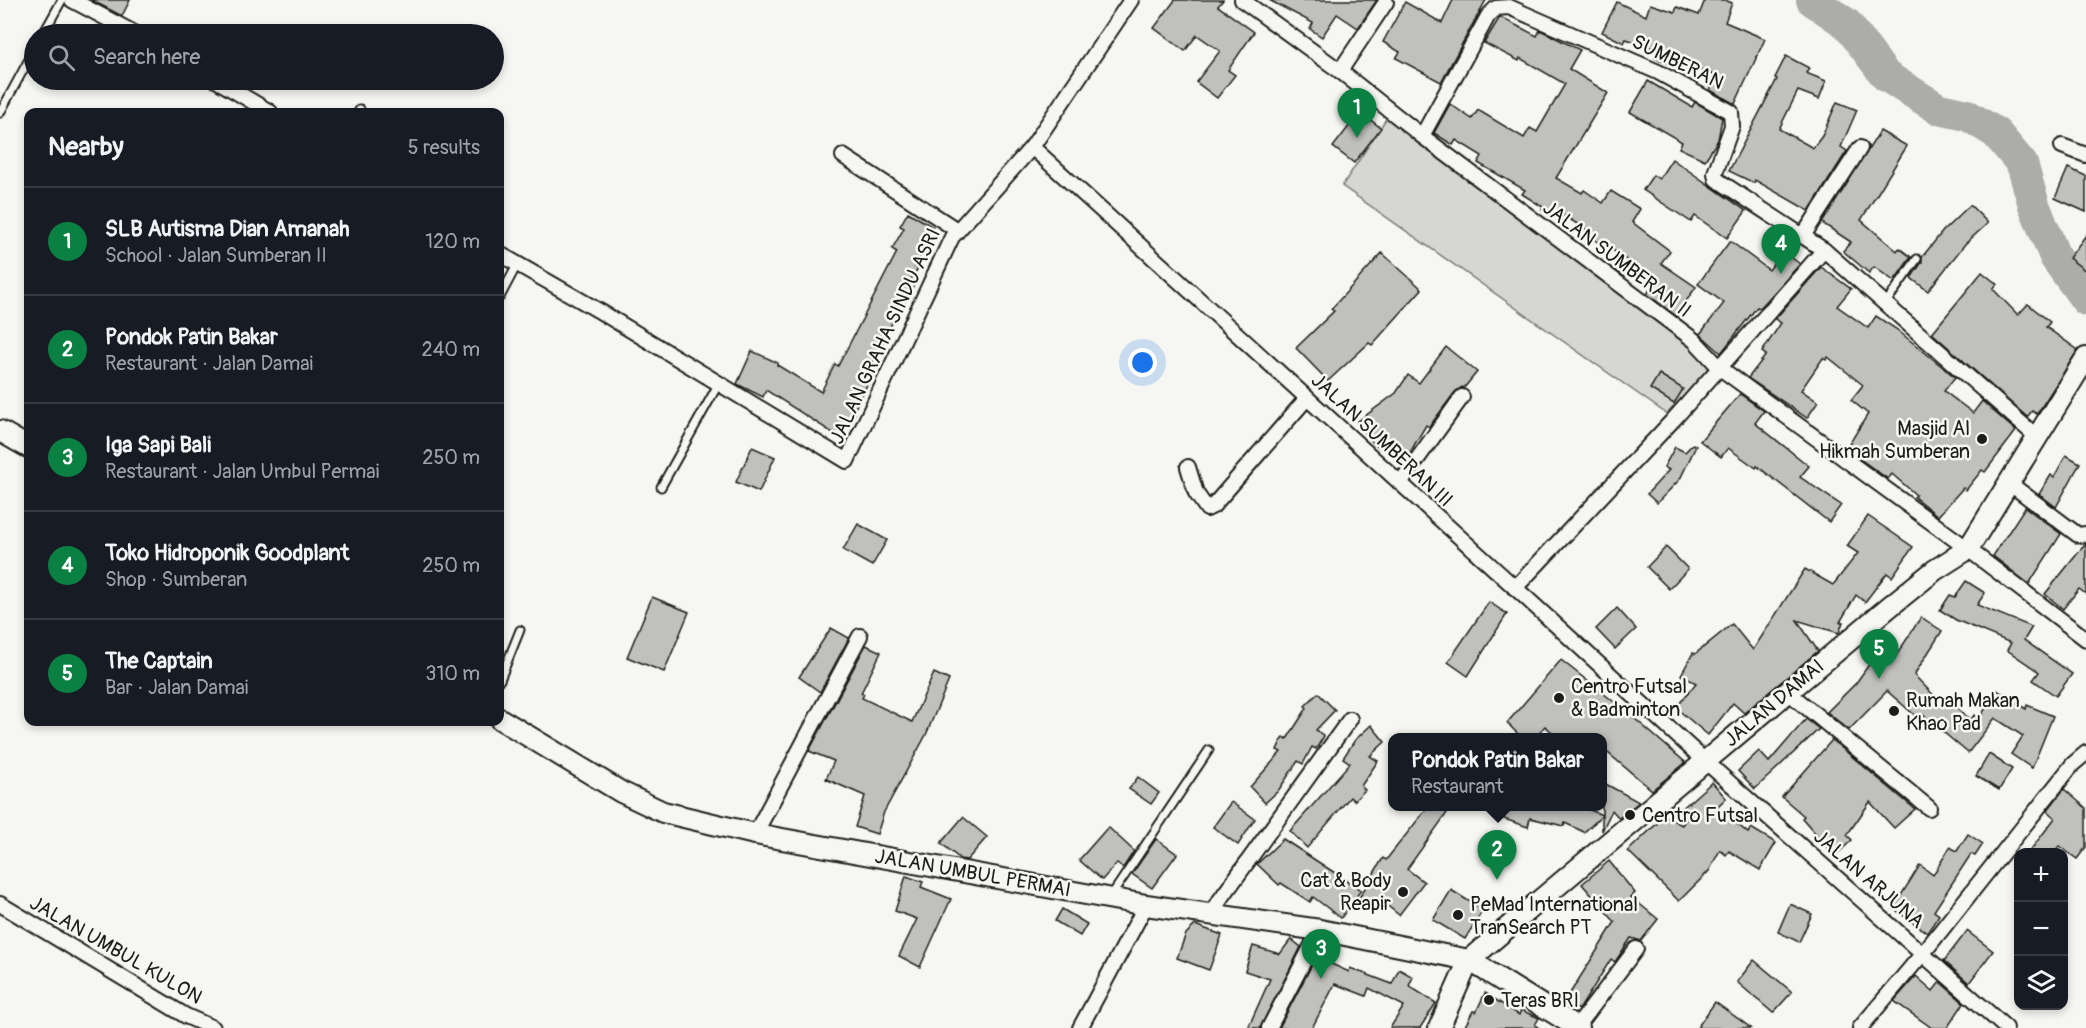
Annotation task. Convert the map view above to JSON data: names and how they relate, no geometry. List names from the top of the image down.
{
  "streets": {
    "main road": ["JALAN DAMAI", "JALAN UMBUL PERMAI"],
    "street": [
      "SUMBERAN",
      "JALAN SUMBERAN II",
      "JALAN GRAHA SINDU ASRI",
      "JALAN SUMBERAN III",
      "JALAN ARJUNA",
      "JALAN UMBUL KULON"
    ]
  },
  "crossings": [
    ["SUMBERAN", "JALAN SUMBERAN II"],
    ["SUMBERAN", "JALAN DAMAI"],
    ["JALAN SUMBERAN II", "JALAN DAMAI"],
    ["JALAN GRAHA SINDU ASRI", "JALAN SUMBERAN III"],
    ["JALAN SUMBERAN III", "JALAN DAMAI"],
    ["JALAN SUMBERAN III", "JALAN ARJUNA"],
    ["JALAN DAMAI", "JALAN UMBUL PERMAI"],
    ["JALAN DAMAI", "JALAN ARJUNA"]
  ],
  "places": [
    "Masjid Al Hikmah Sumberan",
    "Centro Futsal & Badminton",
    "Rumah Makan Khao Pad",
    "Centro Futsal",
    "Cat & Body Reapir",
    "PeMad International TranSearch PT",
    "Teras BRI"
  ],
  "page": {
    "search": "Search here",
    "pins": [
      "1",
      "4",
      "5",
      "2",
      "3"
    ],
    "heading": ["Nearby", "5 results"],
    "list": [
      {
        "mark": "1",
        "name": "SLB Autisma Dian Amanah",
        "note": "School · Jalan Sumberan II",
        "value": "120 m"
      },
      {
        "mark": "2",
        "name": "Pondok Patin Bakar",
        "note": "Restaurant · Jalan Damai",
        "value": "240 m"
      },
      {
        "mark": "3",
        "name": "Iga Sapi Bali",
        "note": "Restaurant · Jalan Umbul Permai",
        "value": "250 m"
      },
      {
        "mark": "4",
        "name": "Toko Hidroponik Goodplant",
        "note": "Shop · Sumberan",
        "value": "250 m"
      },
      {
        "mark": "5",
        "name": "The Captain",
        "note": "Bar · Jalan Damai",
        "value": "310 m"
      }
    ],
    "popup": ["Pondok Patin Bakar", "Restaurant"],
    "map_buttons": ["+", "−"]
  }
}
